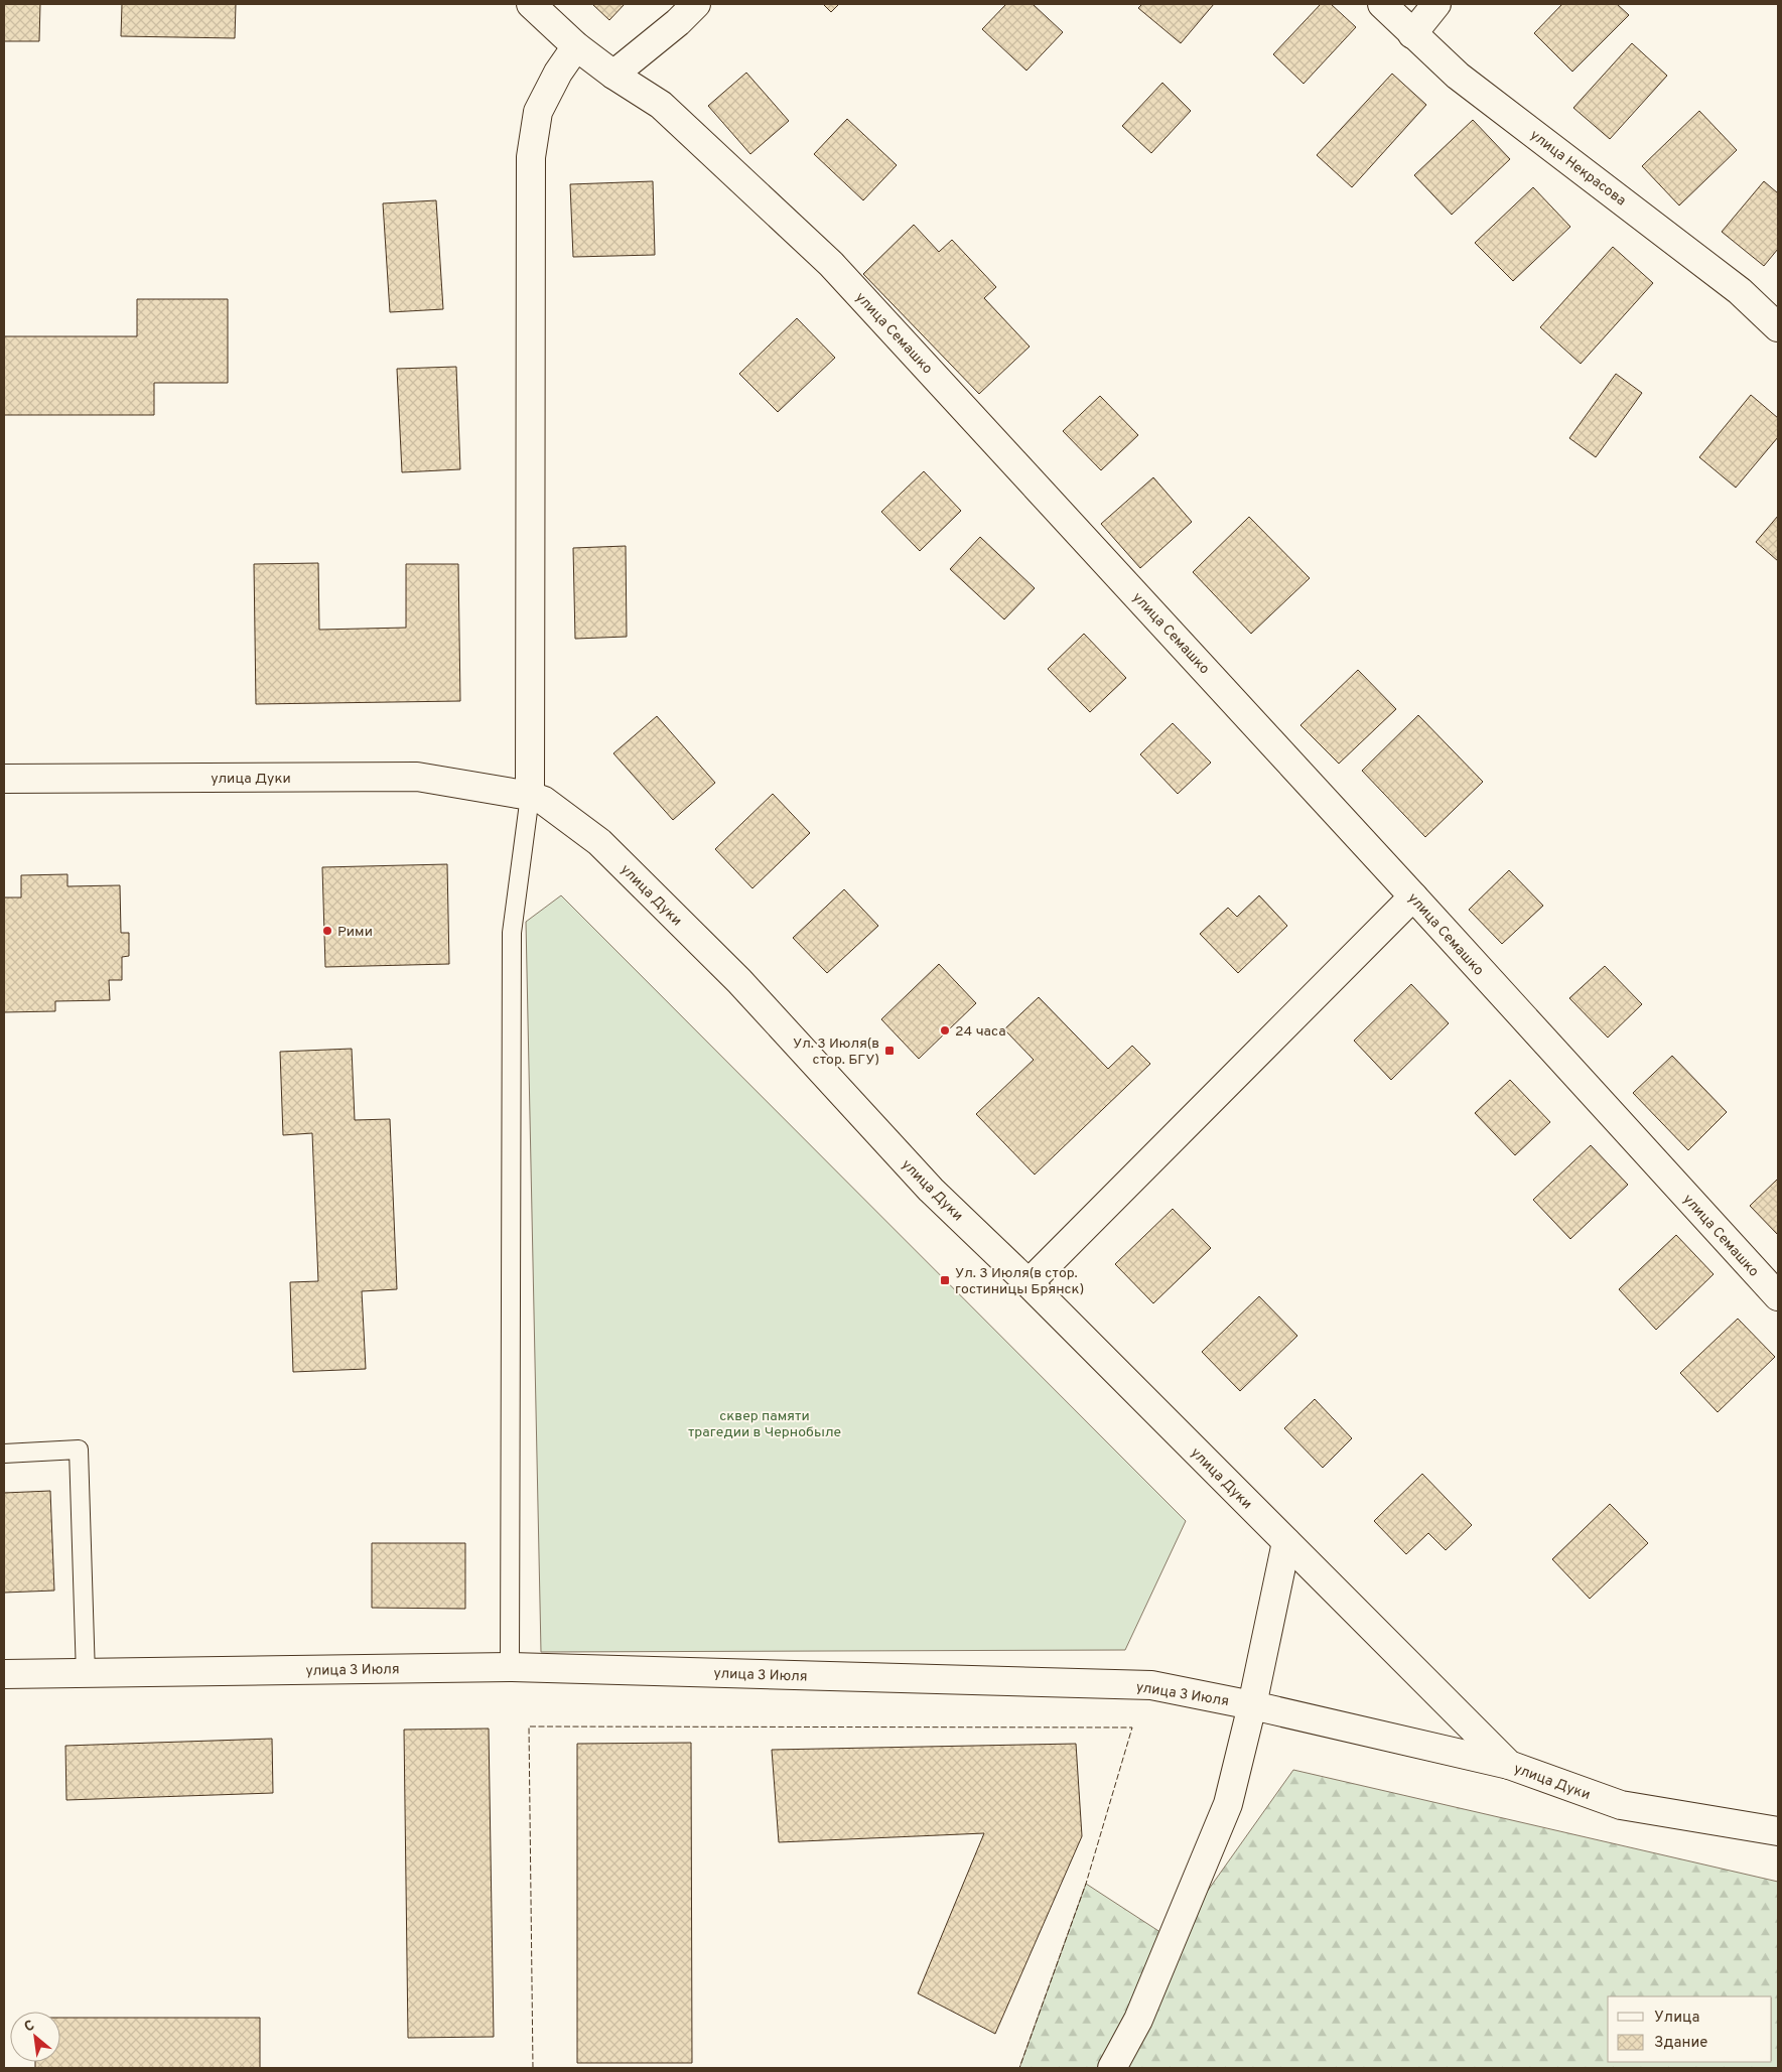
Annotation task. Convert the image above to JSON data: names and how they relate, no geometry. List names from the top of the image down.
{
  "streets": {
    "street": [
      "улица Некрасова",
      "улица Семашко",
      "улица Дуки",
      "улица 3 Июля"
    ]
  },
  "crossings": [
    ["улица Дуки", "улица 3 Июля"]
  ],
  "parks": ["сквер памяти трагедии в Чернобыле"],
  "places": {
    "other": ["Рими", "24 часа"],
    "transit": ["Ул. 3 Июля(в стор. БГУ)", "Ул. 3 Июля(в стор. гостиницы Брянск)"]
  },
  "legend": ["Улица", "Здание"],
  "north": "top left"
}
